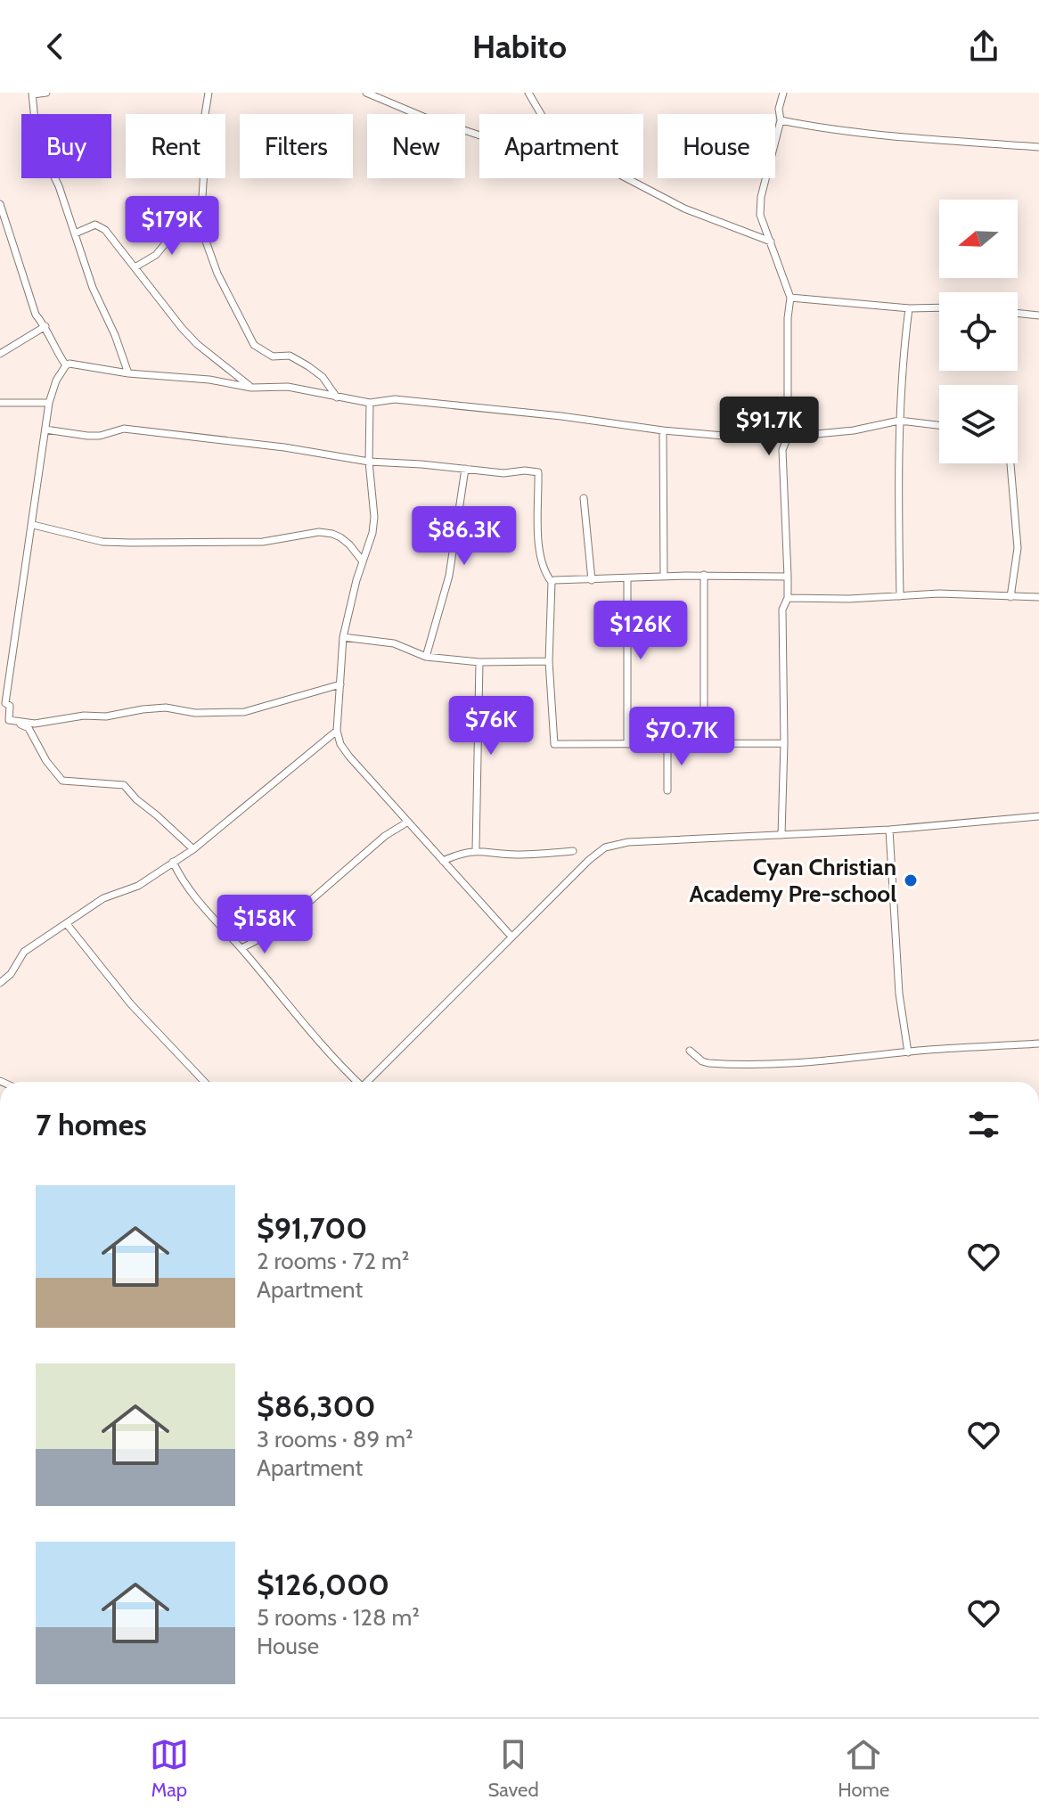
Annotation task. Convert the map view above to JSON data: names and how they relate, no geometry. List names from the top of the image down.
{
  "places": ["Cyan Christian Academy Pre-school"],
  "north": "left",
  "page": {
    "header": "Habito",
    "chip": [
      "Buy",
      "Rent",
      "Filters",
      "New",
      "Apartment",
      "House"
    ],
    "price": [
      "$179K",
      "$91.7K",
      "$86.3K",
      "$126K",
      "$76K",
      "$70.7K",
      "$158K"
    ],
    "heading": "7 homes",
    "list": [
      {
        "name": "$91,700",
        "note": "2 rooms · 72 m² · Apartment"
      },
      {
        "name": "$86,300",
        "note": "3 rooms · 89 m² · Apartment"
      },
      {
        "name": "$126,000",
        "note": "5 rooms · 128 m² · House"
      }
    ],
    "tabs": ["Map", "Saved", "Home"]
  }
}
